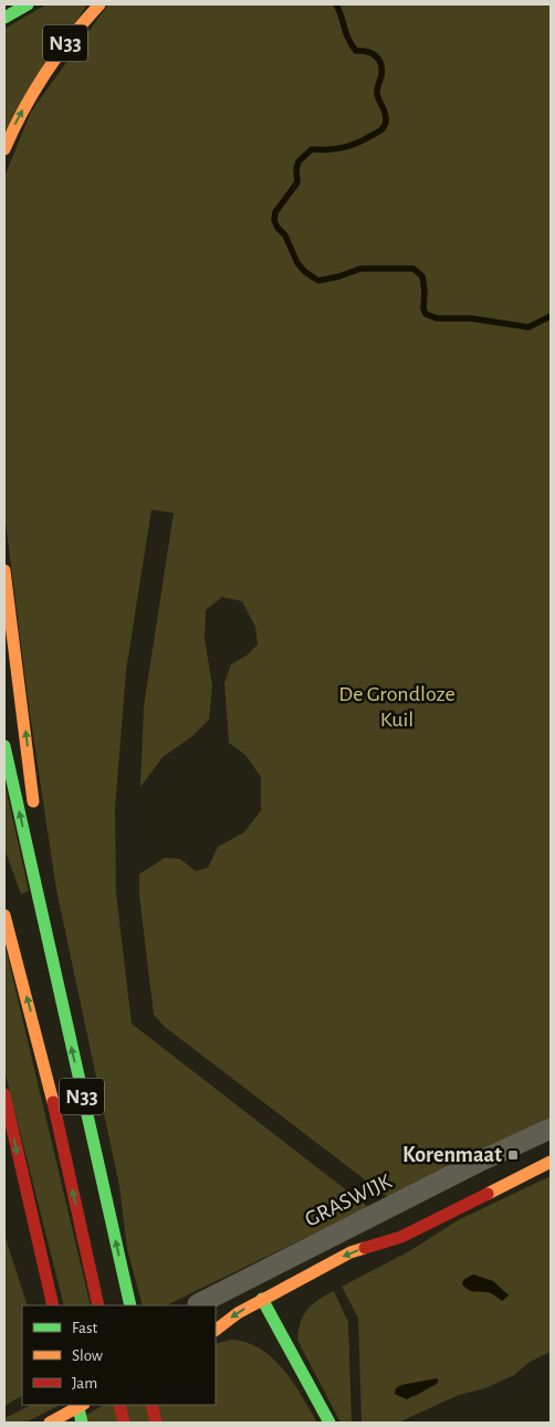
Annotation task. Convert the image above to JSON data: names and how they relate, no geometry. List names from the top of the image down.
{
  "streets": {
    "main road": ["N33"],
    "street": ["GRASWIJK"]
  },
  "parks": ["De Grondloze Kuil"],
  "places": {
    "transit": ["Korenmaat"]
  },
  "legend": ["Fast", "Slow", "Jam"]
}
